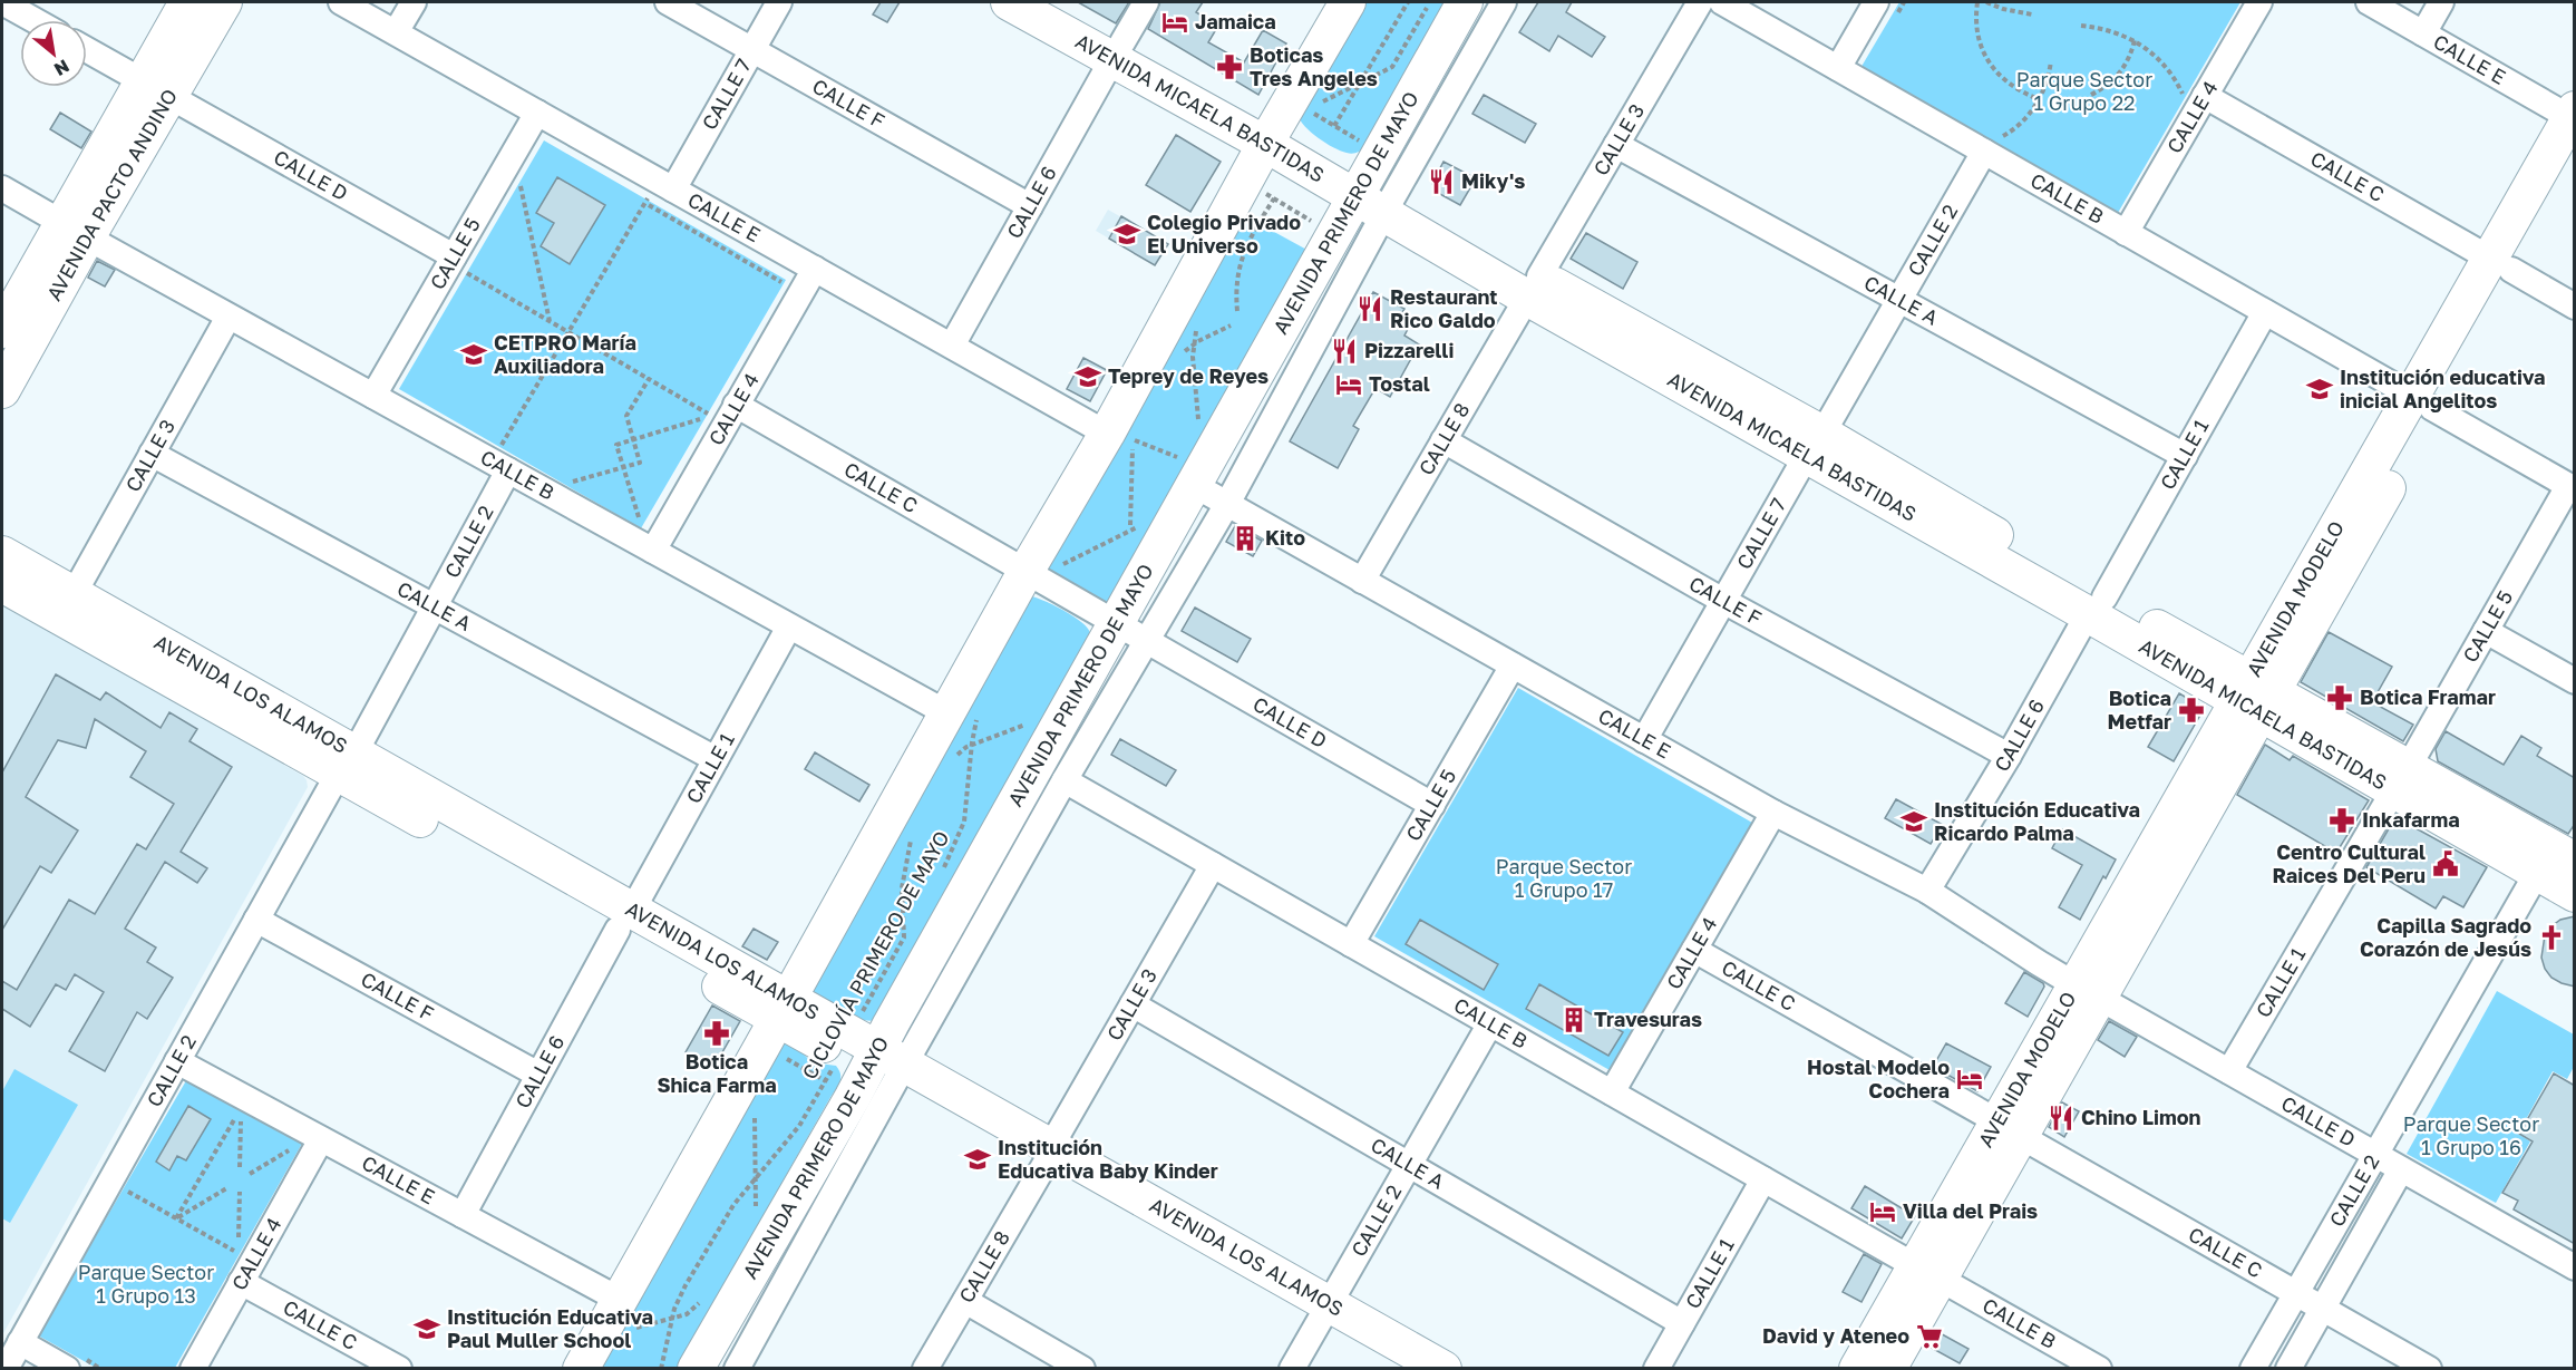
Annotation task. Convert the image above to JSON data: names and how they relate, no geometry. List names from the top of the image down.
{
  "streets": {
    "street": [
      "CALLE E",
      "CALLE 7",
      "CALLE F",
      "AVENIDA MICAELA BASTIDAS",
      "CALLE 4",
      "CALLE 3",
      "CALLE D",
      "CALLE C",
      "AVENIDA PACTO ANDINO",
      "CALLE B",
      "CALLE 6",
      "AVENIDA PRIMERO DE MAYO",
      "CALLE 2",
      "CALLE 5",
      "CALLE A",
      "CALLE 8",
      "CALLE 1",
      "AVENIDA MODELO",
      "AVENIDA LOS ALAMOS"
    ],
    "path": ["CICLOVÍA PRIMERO DE MAYO"]
  },
  "crossings": [
    ["CALLE E", "CALLE 7"],
    ["CALLE E", "CALLE 4"],
    ["CALLE E", "CALLE D"],
    ["CALLE E", "CALLE 6"],
    ["CALLE E", "AVENIDA PRIMERO DE MAYO"],
    ["CALLE E", "CALLE 2"],
    ["CALLE E", "CALLE 5"],
    ["CALLE E", "CALLE 8"],
    ["CALLE E", "AVENIDA MODELO"],
    ["CALLE 7", "CALLE F"],
    ["CALLE 7", "AVENIDA MICAELA BASTIDAS"],
    ["CALLE 7", "CALLE 2"],
    ["CALLE F", "CALLE 6"],
    ["CALLE F", "CALLE 2"],
    ["CALLE F", "CALLE 8"],
    ["AVENIDA MICAELA BASTIDAS", "CALLE 3"],
    ["AVENIDA MICAELA BASTIDAS", "CALLE 6"],
    ["AVENIDA MICAELA BASTIDAS", "AVENIDA PRIMERO DE MAYO"],
    ["AVENIDA MICAELA BASTIDAS", "CALLE 2"],
    ["AVENIDA MICAELA BASTIDAS", "CALLE 5"],
    ["AVENIDA MICAELA BASTIDAS", "CALLE 8"],
    ["AVENIDA MICAELA BASTIDAS", "CALLE 1"],
    ["AVENIDA MICAELA BASTIDAS", "AVENIDA MODELO"],
    ["CALLE 4", "CALLE C"],
    ["CALLE 4", "CALLE B"],
    ["CALLE 3", "CALLE B"],
    ["CALLE 3", "CALLE A"],
    ["CALLE 3", "CALLE 8"],
    ["CALLE 3", "AVENIDA LOS ALAMOS"],
    ["CALLE D", "CALLE C"],
    ["CALLE D", "AVENIDA PACTO ANDINO"],
    ["CALLE D", "AVENIDA PRIMERO DE MAYO"],
    ["CALLE D", "CALLE 2"],
    ["CALLE D", "CALLE 5"],
    ["CALLE D", "CALLE 1"],
    ["CALLE D", "AVENIDA MODELO"],
    ["CALLE C", "AVENIDA PRIMERO DE MAYO"],
    ["CALLE C", "CALLE 2"],
    ["CALLE C", "AVENIDA MODELO"],
    ["AVENIDA PACTO ANDINO", "CALLE B"],
    ["CALLE B", "AVENIDA PRIMERO DE MAYO"],
    ["CALLE B", "CALLE 2"],
    ["CALLE B", "CALLE 5"],
    ["CALLE B", "CALLE 1"],
    ["CALLE B", "AVENIDA MODELO"],
    ["CALLE B", "CICLOVÍA PRIMERO DE MAYO"],
    ["CALLE 6", "CALLE 1"],
    ["CALLE 6", "AVENIDA LOS ALAMOS"],
    ["AVENIDA PRIMERO DE MAYO", "AVENIDA LOS ALAMOS"],
    ["AVENIDA PRIMERO DE MAYO", "CICLOVÍA PRIMERO DE MAYO"],
    ["CALLE 2", "CALLE A"],
    ["CALLE 2", "AVENIDA LOS ALAMOS"],
    ["CALLE 5", "CALLE 1"],
    ["CALLE A", "CALLE 1"],
    ["CALLE 8", "AVENIDA LOS ALAMOS"],
    ["CALLE 1", "AVENIDA LOS ALAMOS"],
    ["AVENIDA LOS ALAMOS", "CICLOVÍA PRIMERO DE MAYO"]
  ],
  "parks": [
    "Parque Sector 1 Grupo 22",
    "Parque Sector 1 Grupo 17",
    "Parque Sector 1 Grupo 16",
    "Parque Sector 1 Grupo 13"
  ],
  "places": {
    "hotel": [
      "Jamaica",
      "Tostal",
      "Hostal Modelo Cochera",
      "Villa del Prais"
    ],
    "pharmacy": [
      "Boticas Tres Angeles",
      "Botica Framar",
      "Botica Metfar",
      "Inkafarma",
      "Botica Shica Farma"
    ],
    "restaurant": [
      "Miky's",
      "Restaurant Rico Galdo",
      "Pizzarelli",
      "Chino Limon"
    ],
    "school or university": [
      "Colegio Privado El Universo",
      "CETPRO María Auxiliadora",
      "Teprey de Reyes",
      "Institución educativa inicial Angelitos",
      "Institución Educativa Ricardo Palma",
      "Institución Educativa Baby Kinder",
      "Institución Educativa Paul Muller School"
    ],
    "building": ["Kito", "Travesuras"],
    "public building": ["Centro Cultural Raices Del Peru"],
    "church": ["Capilla Sagrado Corazón de Jesús"],
    "supermarket": ["David y Ateneo"]
  },
  "north": "bottom right"
}
